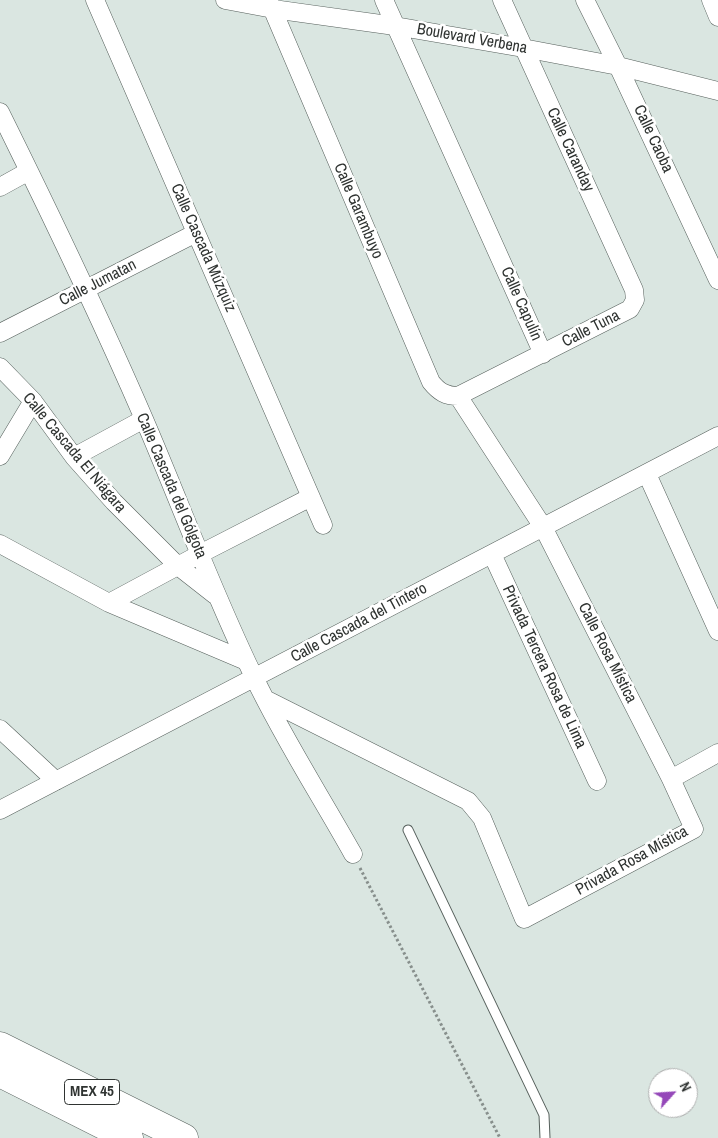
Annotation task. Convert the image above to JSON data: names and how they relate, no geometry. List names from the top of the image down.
{
  "streets": {
    "highway": ["MEX 45"],
    "street": [
      "Boulevard Verbena",
      "Calle Caoba",
      "Calle Caranday",
      "Calle Garambuyo",
      "Calle Cascada Múzquiz",
      "Calle Jumatan",
      "Calle Capulín",
      "Calle Tuna",
      "Calle Cascada El Niágara",
      "Calle Cascada del Gólgota",
      "Calle Cascada del Tintero",
      "Calle Rosa Mística",
      "Privada Tercera Rosa de Lima",
      "Privada Rosa Mística"
    ]
  },
  "crossings": [
    ["Boulevard Verbena", "Calle Caoba"],
    ["Boulevard Verbena", "Calle Caranday"],
    ["Boulevard Verbena", "Calle Garambuyo"],
    ["Boulevard Verbena", "Calle Capulín"],
    ["Calle Caranday", "Calle Tuna"],
    ["Calle Garambuyo", "Calle Capulín"],
    ["Calle Cascada Múzquiz", "Calle Jumatan"],
    ["Calle Jumatan", "Calle Cascada del Gólgota"],
    ["Calle Capulín", "Calle Tuna"],
    ["Calle Cascada El Niágara", "Calle Cascada del Gólgota"],
    ["Calle Cascada del Gólgota", "Calle Cascada del Tintero"],
    ["Calle Cascada del Gólgota", "Privada Rosa Mística"],
    ["Calle Cascada del Tintero", "Calle Rosa Mística"],
    ["Calle Cascada del Tintero", "Privada Tercera Rosa de Lima"],
    ["Calle Rosa Mística", "Privada Rosa Mística"]
  ],
  "north": "top right"
}
